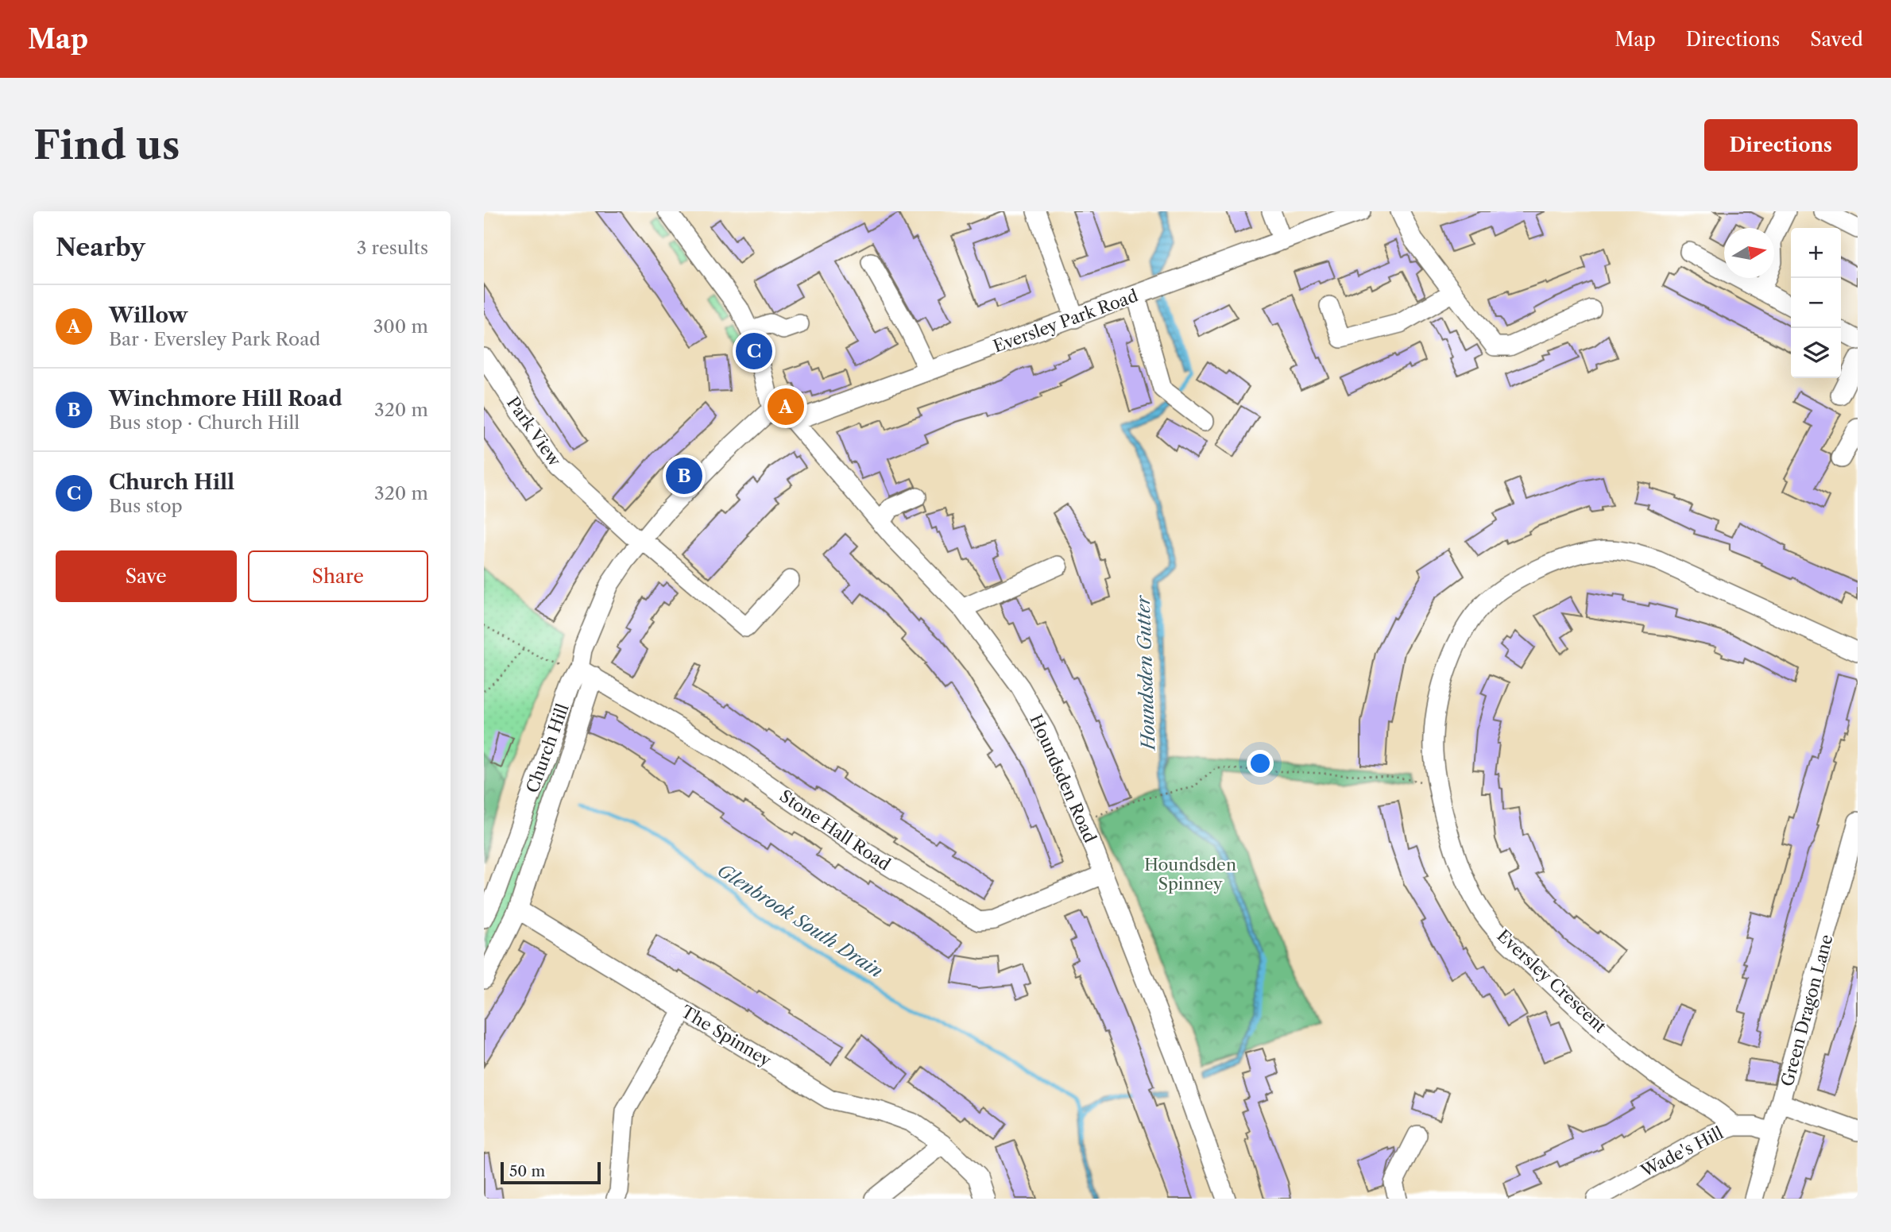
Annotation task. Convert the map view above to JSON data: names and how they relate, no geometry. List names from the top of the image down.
{
  "streets": {
    "street": [
      "Eversley Park Road",
      "Park View",
      "Church Hill",
      "Houndsden Road",
      "Stone Hall Road",
      "Eversley Crescent",
      "Green Dragon Lane",
      "The Spinney",
      "Wade's Hill"
    ]
  },
  "crossings": [
    ["Eversley Park Road", "Houndsden Road"],
    ["Park View", "Church Hill"],
    ["Church Hill", "Stone Hall Road"],
    ["Houndsden Road", "Stone Hall Road"],
    ["Eversley Crescent", "Wade's Hill"],
    ["Green Dragon Lane", "Wade's Hill"]
  ],
  "water": ["Houndsden Gutter", "Glenbrook South Drain"],
  "parks": ["Houndsden Spinney"],
  "scale_bar": "50 m",
  "north": "right",
  "page": {
    "header": "Map",
    "nav": ["Map", "Directions", "Saved"],
    "buttons": [
      "Directions",
      ["Save", "Share"]
    ],
    "title": "Find us",
    "heading": ["Nearby", "3 results"],
    "map_buttons": ["+", "−"],
    "list": [
      {
        "mark": "A",
        "name": "Willow",
        "note": "Bar · Eversley Park Road",
        "value": "300 m"
      },
      {
        "mark": "B",
        "name": "Winchmore Hill Road",
        "note": "Bus stop · Church Hill",
        "value": "320 m"
      },
      {
        "mark": "C",
        "name": "Church Hill",
        "note": "Bus stop",
        "value": "320 m"
      }
    ],
    "pins": ["C", "A", "B"],
    "scale": "50 m"
  }
}
